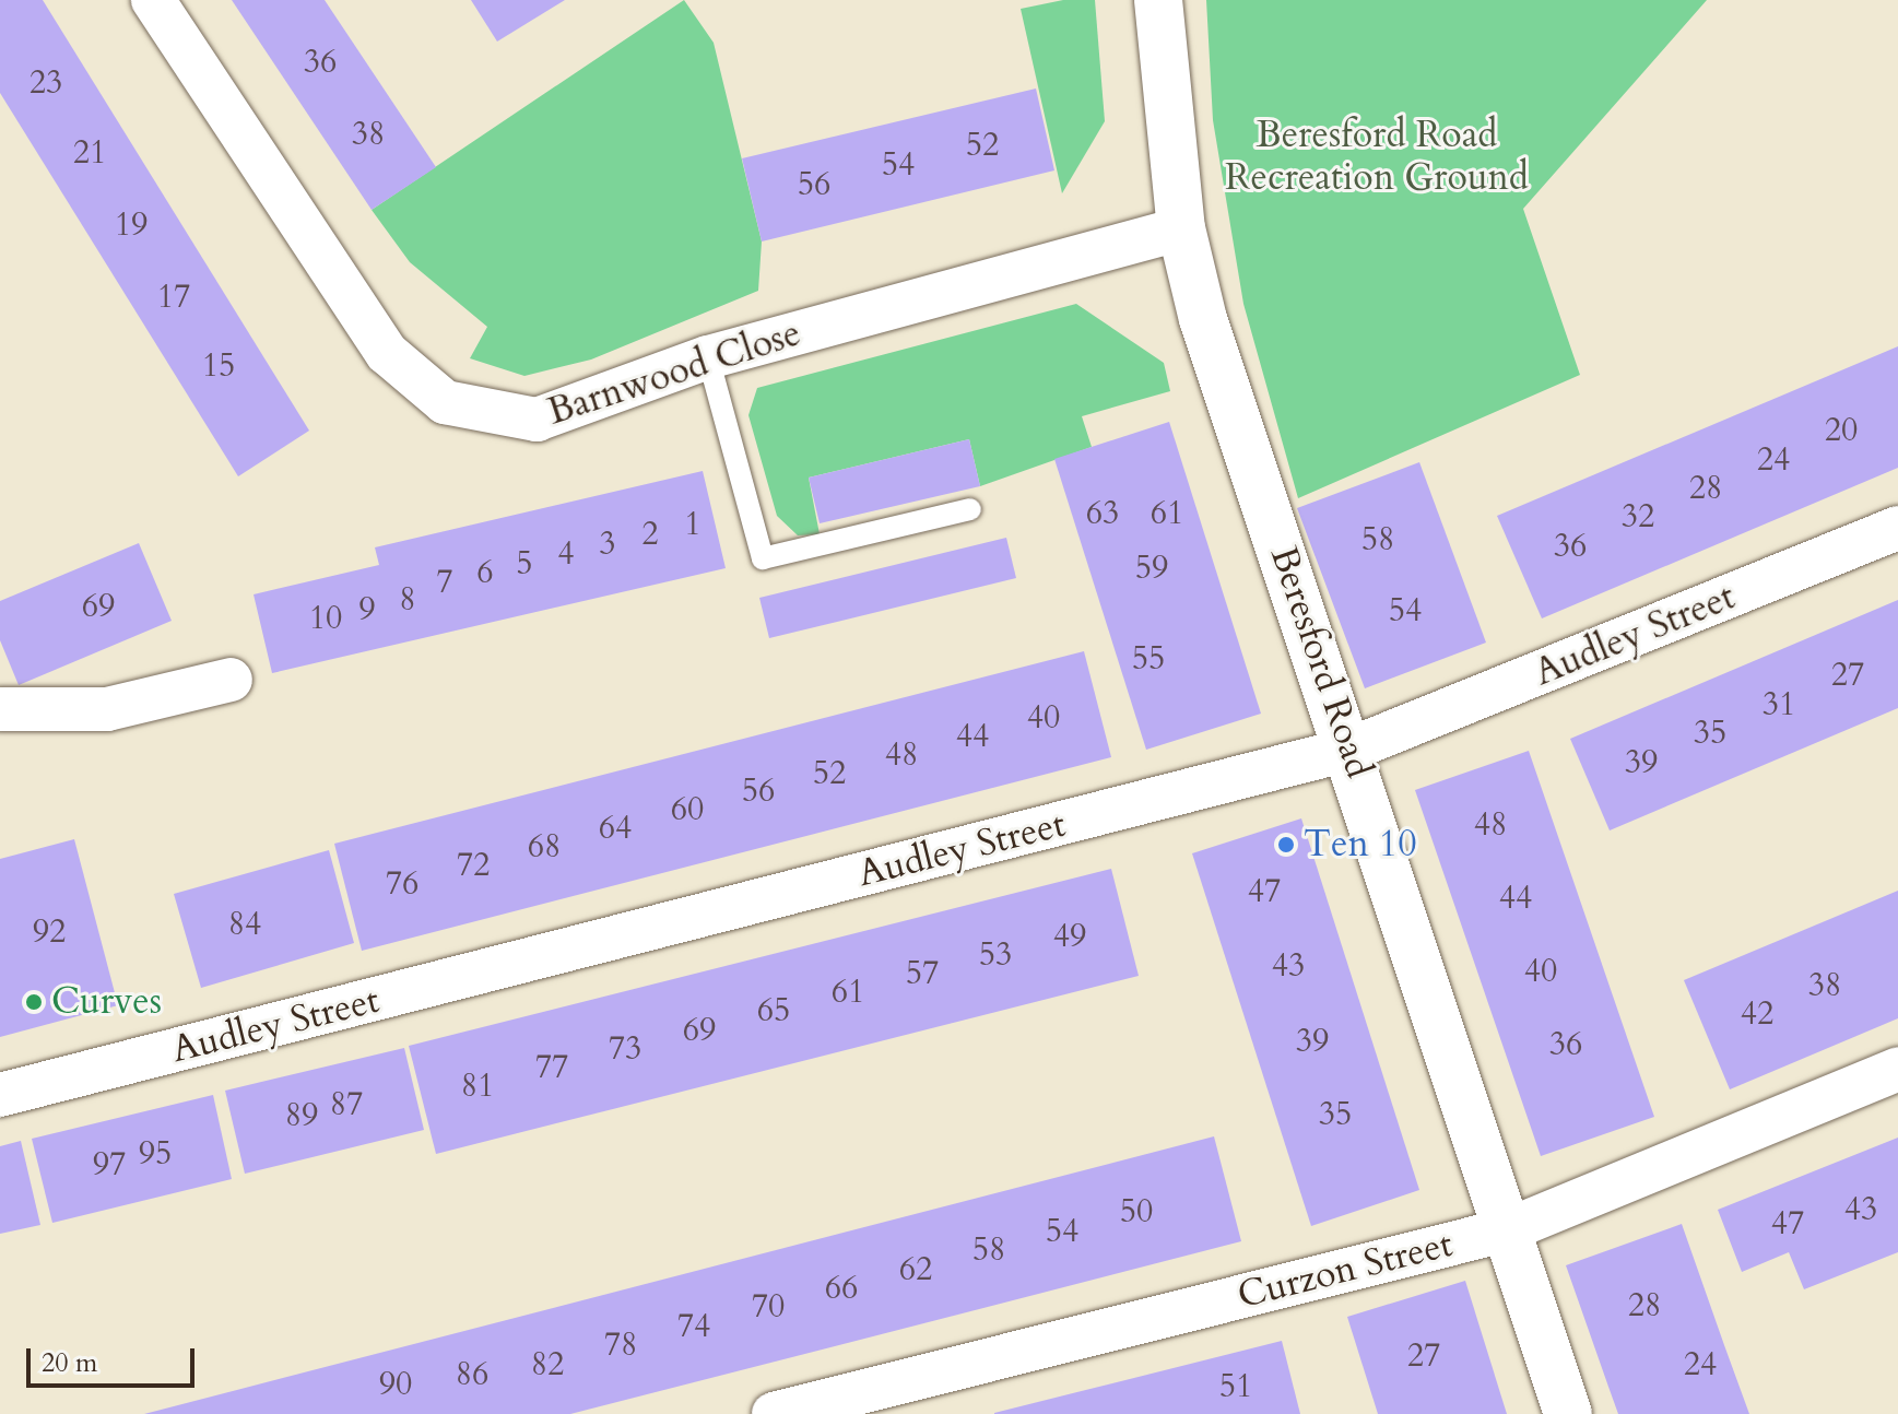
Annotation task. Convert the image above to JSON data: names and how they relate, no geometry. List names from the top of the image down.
{
  "streets": {
    "street": [
      "Barnwood Close",
      "Audley Street",
      "Beresford Road",
      "Curzon Street"
    ]
  },
  "crossings": [
    ["Barnwood Close", "Beresford Road"],
    ["Audley Street", "Beresford Road"],
    ["Beresford Road", "Curzon Street"]
  ],
  "parks": ["Beresford Road Recreation Ground"],
  "places": ["Ten 10", "Curves"],
  "house_numbers": [
    "36",
    "23",
    "38",
    "52",
    "21",
    "54",
    "56",
    "19",
    "17",
    "15",
    "20",
    "24",
    "28",
    "63",
    "61",
    "32",
    "1",
    "2",
    "58",
    "3",
    "36",
    "4",
    "5",
    "59",
    "6",
    "7",
    "8",
    "69",
    "9",
    "54",
    "10",
    "55",
    "27",
    "31",
    "40",
    "35",
    "44",
    "48",
    "39",
    "52",
    "56",
    "60",
    "48",
    "64",
    "68",
    "72",
    "76",
    "47",
    "44",
    "84",
    "92",
    "49",
    "53",
    "43",
    "40",
    "57",
    "38",
    "61",
    "65",
    "42",
    "69",
    "39",
    "36",
    "73",
    "77",
    "81",
    "87",
    "35",
    "89",
    "95",
    "97",
    "43",
    "50",
    "47",
    "54",
    "58",
    "62",
    "66",
    "28",
    "70",
    "74",
    "78",
    "27",
    "82",
    "24",
    "86",
    "90",
    "51"
  ],
  "scale_bar": "20 m"
}
